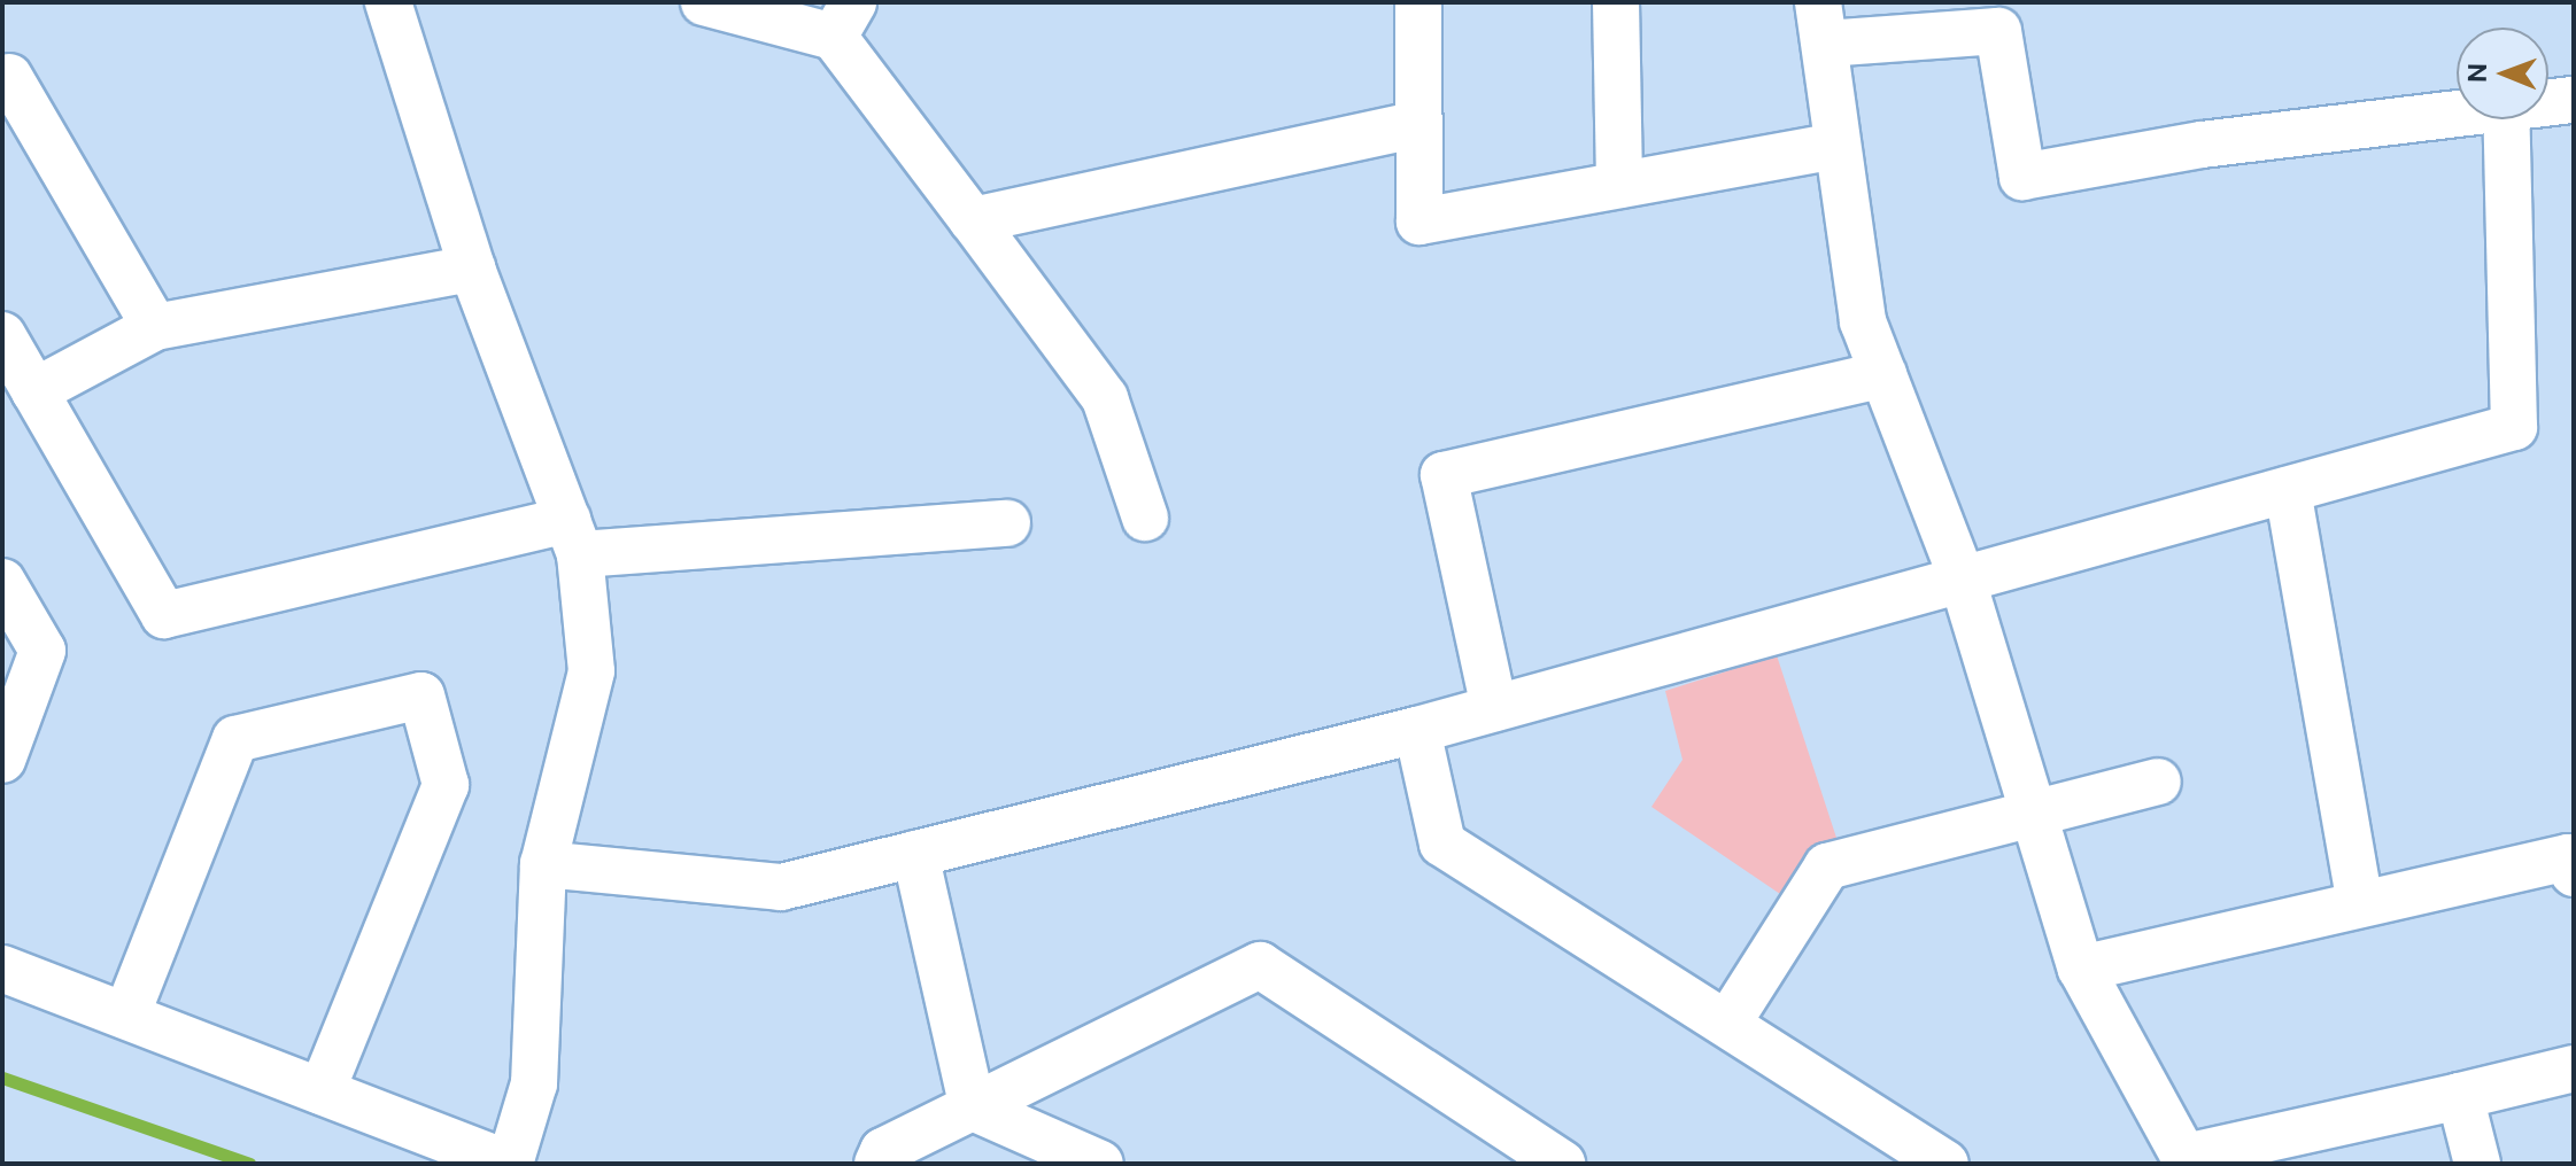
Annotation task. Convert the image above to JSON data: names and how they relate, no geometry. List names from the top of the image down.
{
  "north": "left"
}
